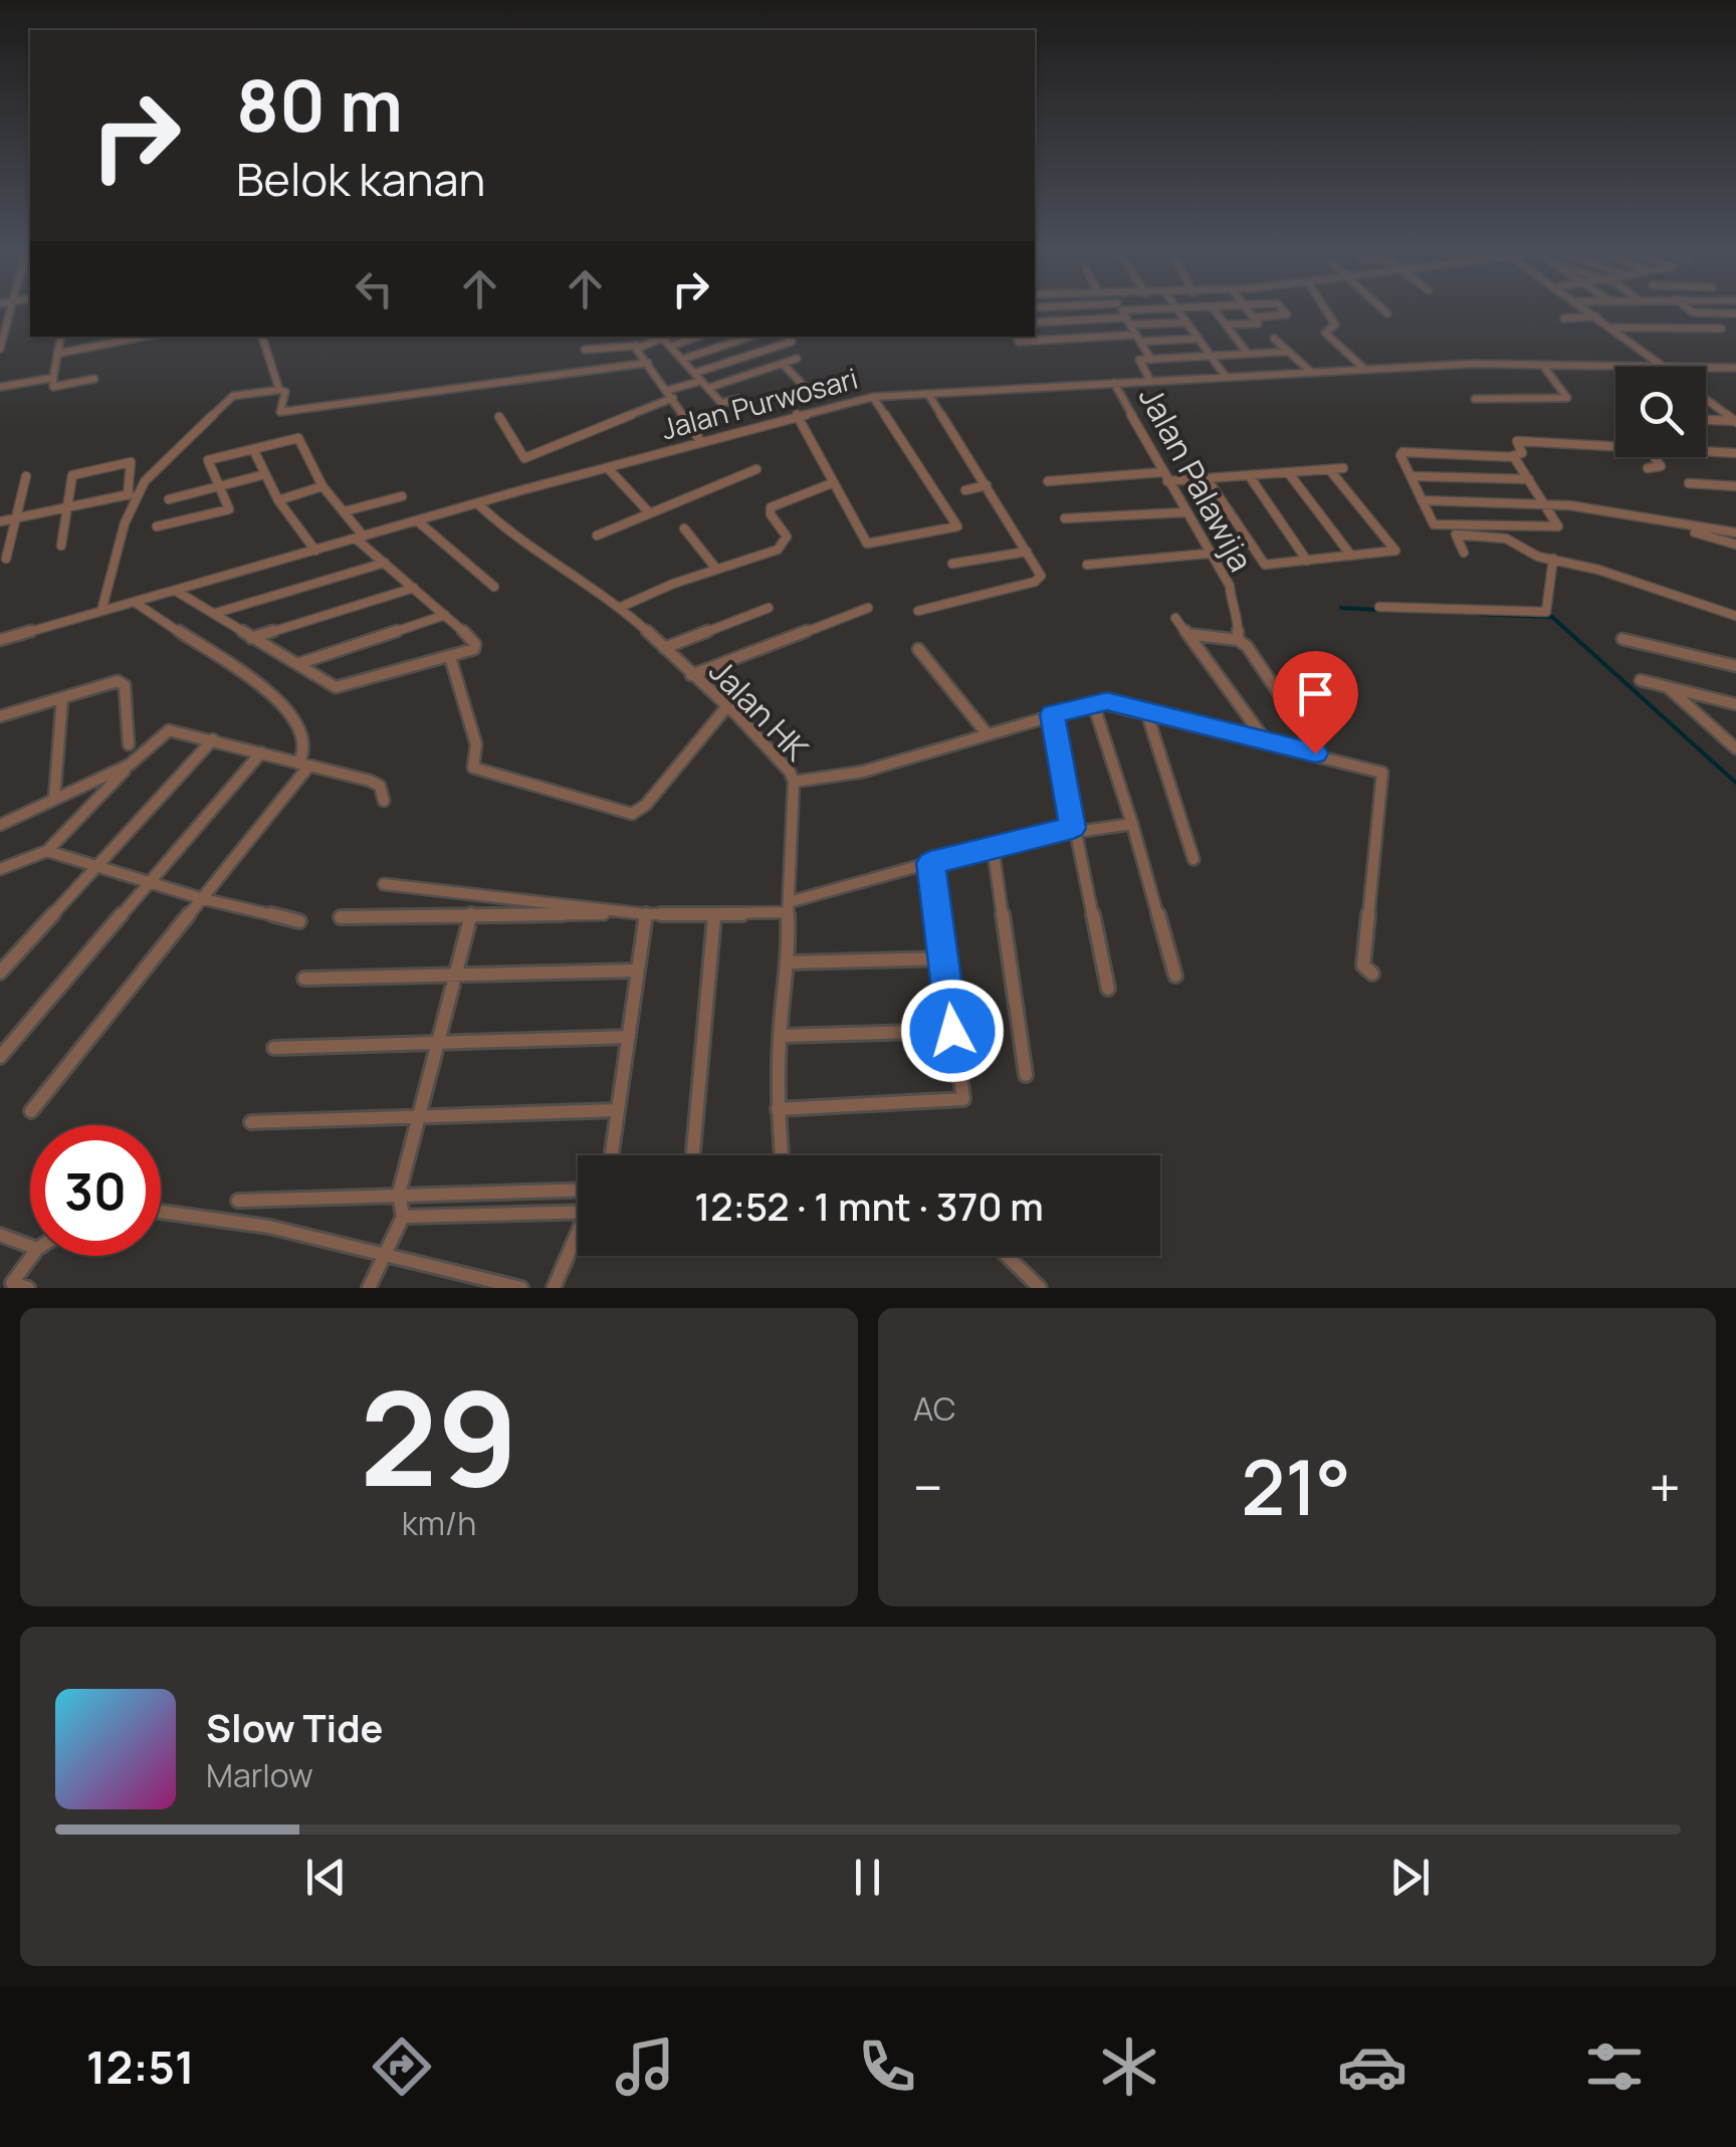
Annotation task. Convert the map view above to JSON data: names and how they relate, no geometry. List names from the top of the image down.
{
  "streets": {
    "street": ["Jalan Purwosari", "Jalan Palawija", "Jalan HK"]
  },
  "crossings": [
    ["Jalan Purwosari", "Jalan Palawija"],
    ["Jalan Purwosari", "Jalan HK"]
  ],
  "page": {
    "turn": ["80 m", "Belok kanan"],
    "limit": "30",
    "trip": "12:52 · 1 mnt · 370 m",
    "tile": [
      ["29", "km/h"],
      "AC"
    ],
    "heat": ["−", "21°", "+"],
    "song": ["Slow Tide", "Marlow"],
    "tabs": "12:51"
  }
}
